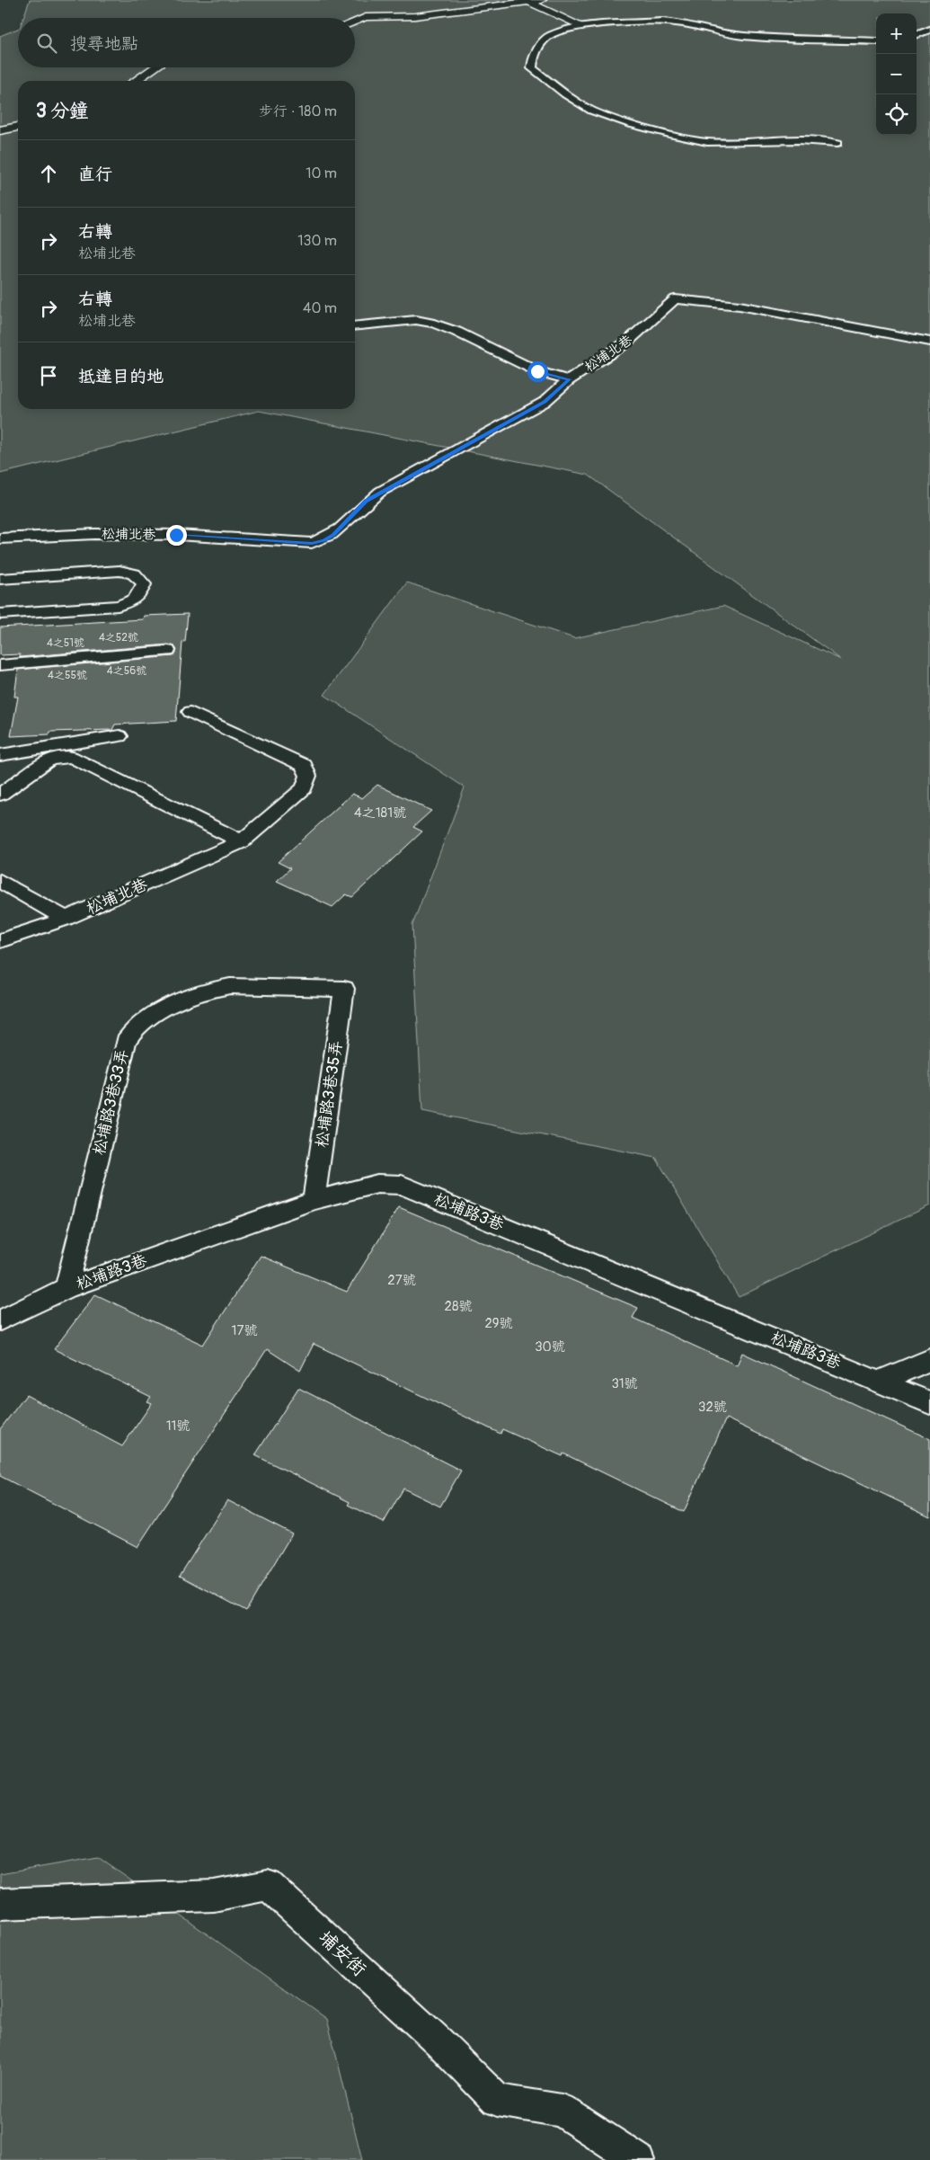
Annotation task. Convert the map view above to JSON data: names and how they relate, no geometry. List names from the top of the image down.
{
  "streets": {
    "lane": [
      "松埔北巷",
      "松埔路3巷35弄",
      "松埔路3巷33弄",
      "松埔路3巷",
      "埔安街"
    ]
  },
  "crossings": [
    ["松埔路3巷35弄", "松埔路3巷33弄"],
    ["松埔路3巷35弄", "松埔路3巷"],
    ["松埔路3巷33弄", "松埔路3巷"]
  ],
  "house_numbers": [
    "4之52號",
    "4之51號",
    "4之56號",
    "4之55號",
    "4之181號",
    "27號",
    "28號",
    "29號",
    "17號",
    "30號",
    "31號",
    "32號",
    "11號"
  ],
  "page": {
    "map_buttons": ["+", "−"],
    "search": "搜尋地點",
    "heading": ["3 分鐘", "步行 · 180 m"],
    "list": [
      ["直行", "10 m"],
      ["右轉", "松埔北巷", "130 m"],
      ["右轉", "松埔北巷", "40 m"],
      "抵達目的地"
    ]
  }
}
